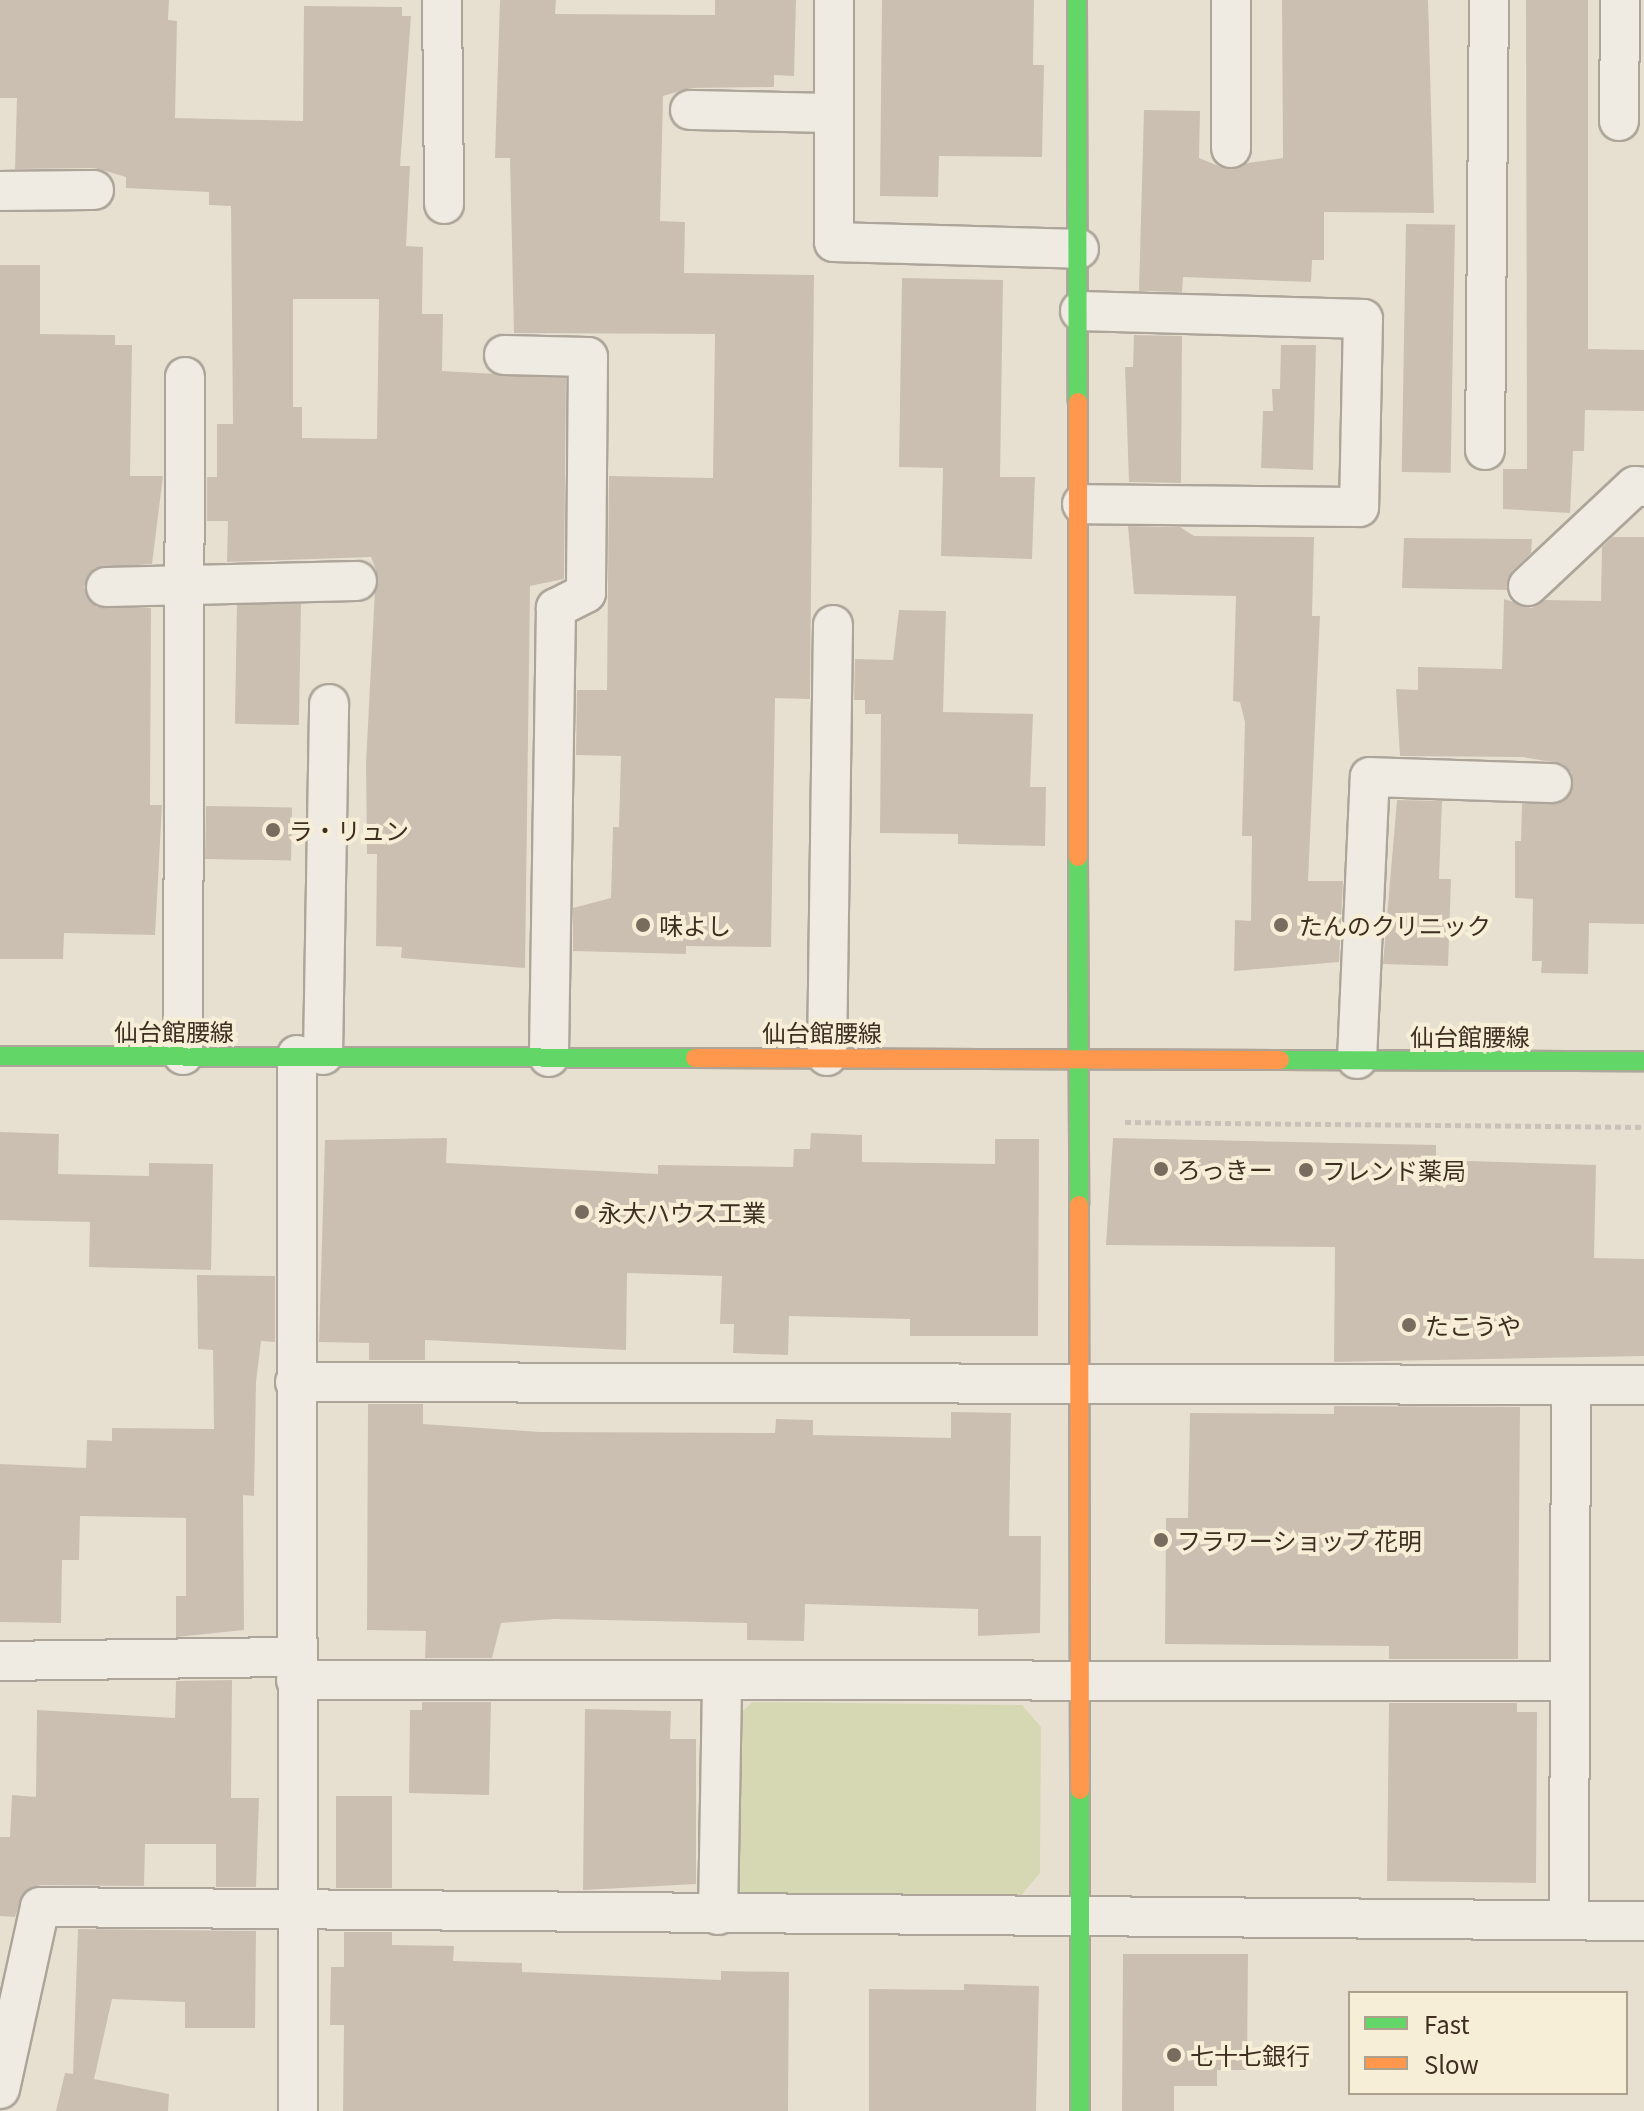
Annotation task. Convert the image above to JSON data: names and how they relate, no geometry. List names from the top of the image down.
{
  "streets": {
    "street": ["仙台館腰線"]
  },
  "places": [
    "ラ・リュン",
    "味よし",
    "たんのクリニック",
    "ろっきー",
    "フレンド薬局",
    "永大ハウス工業",
    "たこうや",
    "フラワーショップ 花明",
    "七十七銀行"
  ],
  "legend": ["Fast", "Slow"]
}
